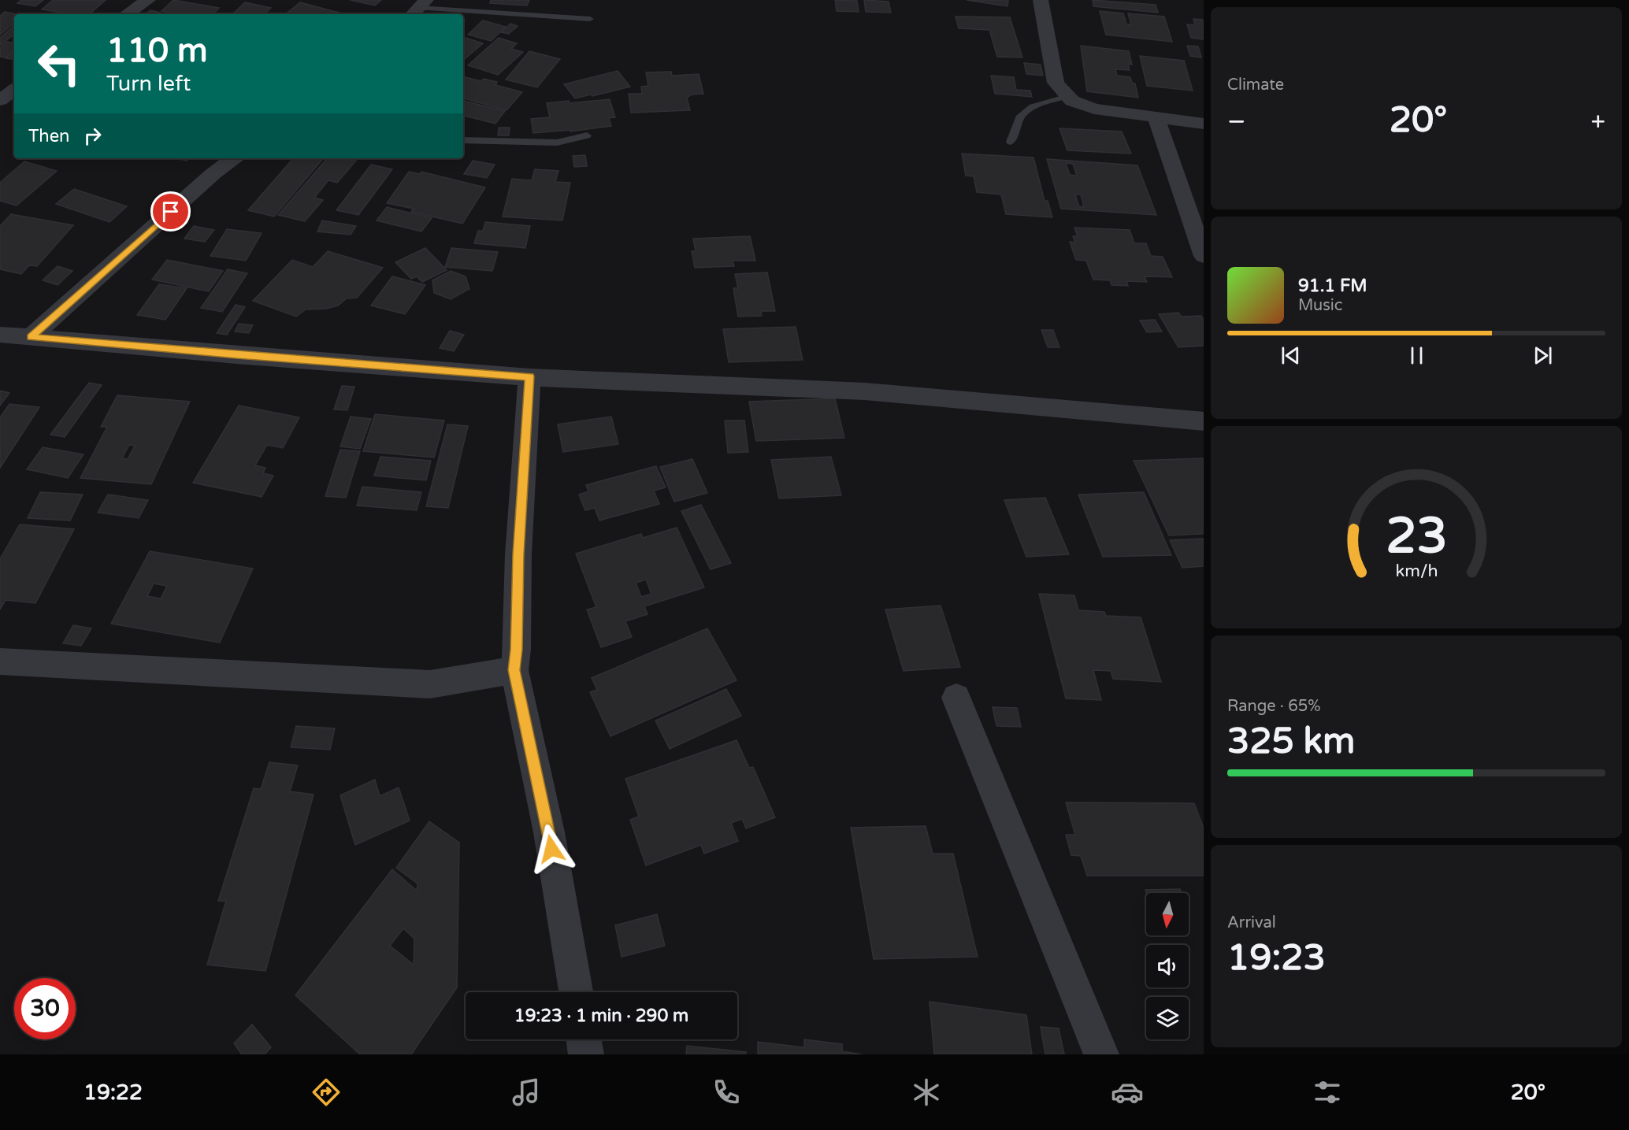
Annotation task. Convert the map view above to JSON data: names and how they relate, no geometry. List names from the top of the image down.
{
  "north": "bottom",
  "page": {
    "tile": [
      "Climate",
      ["Range · 65%", "325 km"],
      ["Arrival", "19:23"]
    ],
    "turn": ["110 m", "Turn left"],
    "heat": ["−", "20°", "+"],
    "then": "Then",
    "song": ["91.1 FM", "Music"],
    "limit": "30",
    "trip": "19:23 · 1 min · 290 m",
    "tabs": ["19:22", "20°"],
    "gauge": ["23", "km/h"]
  }
}
